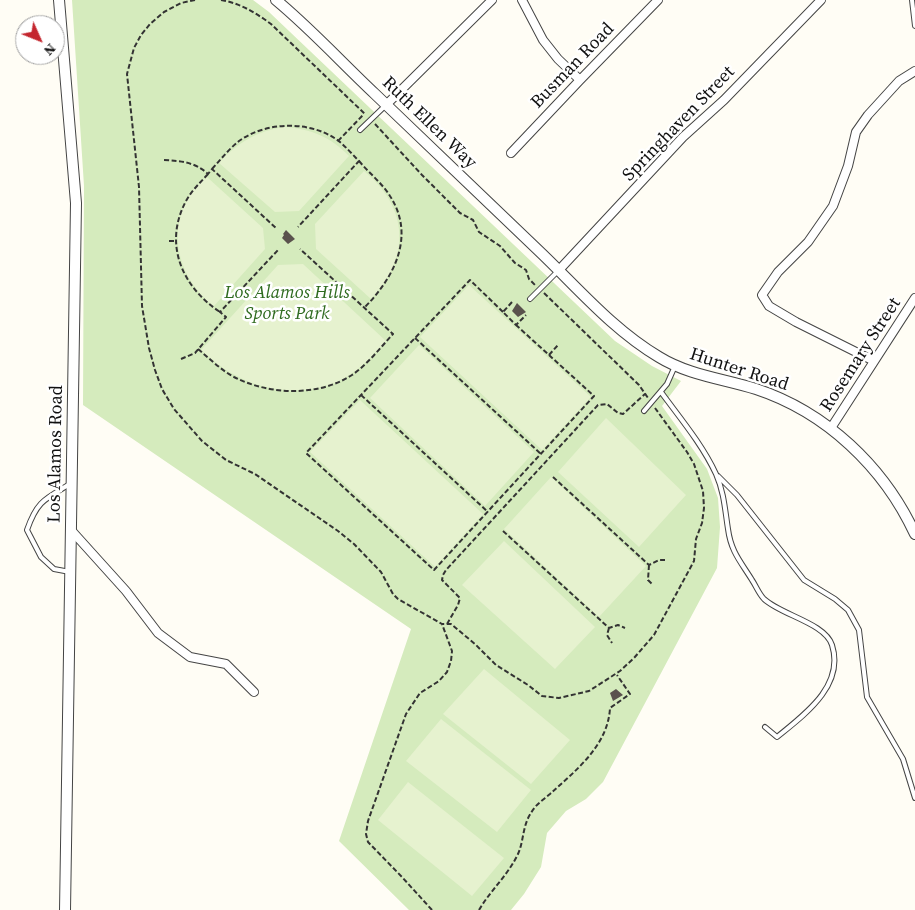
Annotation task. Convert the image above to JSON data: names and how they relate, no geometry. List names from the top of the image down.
{
  "streets": {
    "street": [
      "Busman Road",
      "Ruth Ellen Way",
      "Springhaven Street",
      "Rosemary Street",
      "Hunter Road",
      "Los Alamos Road"
    ]
  },
  "crossings": [
    ["Ruth Ellen Way", "Springhaven Street"],
    ["Ruth Ellen Way", "Hunter Road"],
    ["Springhaven Street", "Hunter Road"],
    ["Rosemary Street", "Hunter Road"]
  ],
  "parks": ["Los Alamos Hills Sports Park"],
  "north": "bottom right"
}
